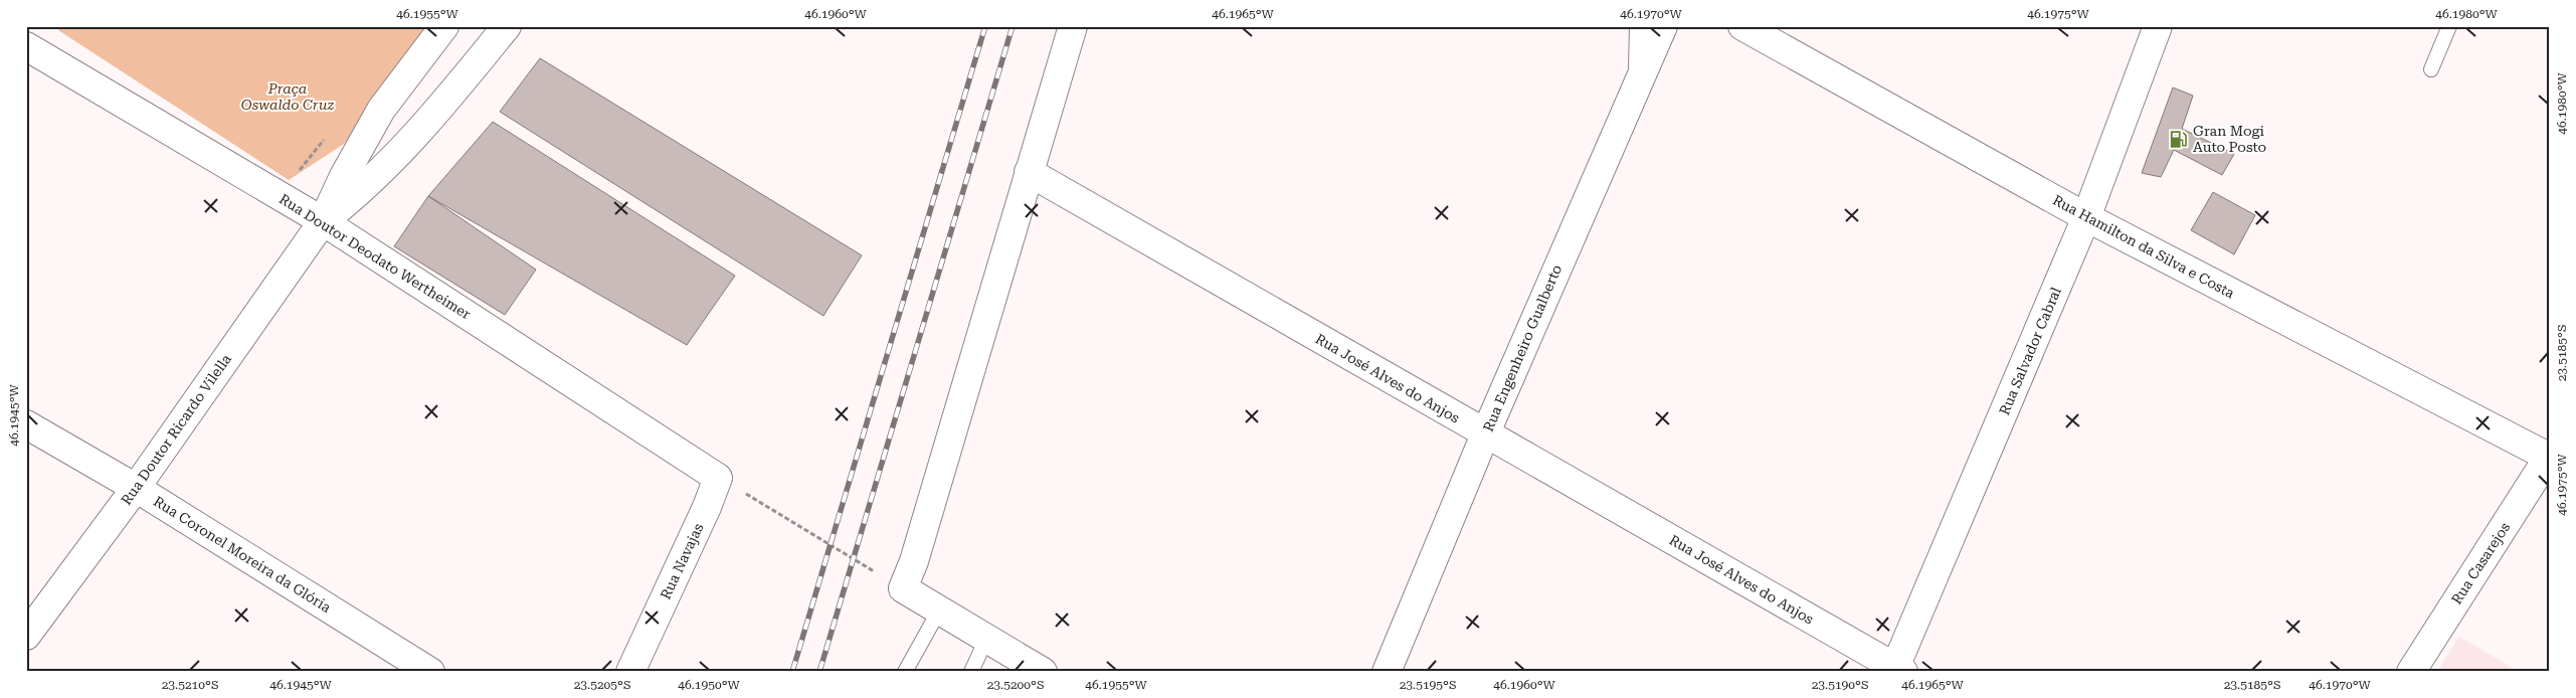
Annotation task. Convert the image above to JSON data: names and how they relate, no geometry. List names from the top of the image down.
{
  "streets": {
    "street": [
      "Rua Hamilton da Silva e Costa",
      "Rua Doutor Deodato Wertheimer",
      "Rua Engenheiro Gualberto",
      "Rua Salvador Cabral",
      "Rua José Alves do Anjos",
      "Rua Doutor Ricardo Vilella",
      "Rua Coronel Moreira da Glória",
      "Rua Navajas",
      "Rua Casarejos"
    ]
  },
  "crossings": [
    ["Rua Hamilton da Silva e Costa", "Rua Salvador Cabral"],
    ["Rua Hamilton da Silva e Costa", "Rua Casarejos"],
    ["Rua Doutor Deodato Wertheimer", "Rua Doutor Ricardo Vilella"],
    ["Rua Doutor Deodato Wertheimer", "Rua Navajas"],
    ["Rua Engenheiro Gualberto", "Rua José Alves do Anjos"],
    ["Rua Salvador Cabral", "Rua José Alves do Anjos"],
    ["Rua Doutor Ricardo Vilella", "Rua Coronel Moreira da Glória"]
  ],
  "parks": ["Praça Oswaldo Cruz"],
  "places": {
    "fuel station": ["Gran Mogi Auto Posto"]
  },
  "coordinates": [
    "46.1955°W",
    "46.1960°W",
    "46.1965°W",
    "46.1970°W",
    "46.1975°W",
    "46.1980°W",
    "23.5185°S",
    "46.1945°W",
    "23.5210°S",
    "23.5205°S",
    "46.1950°W",
    "23.5200°S",
    "23.5195°S",
    "23.5190°S"
  ]
}
